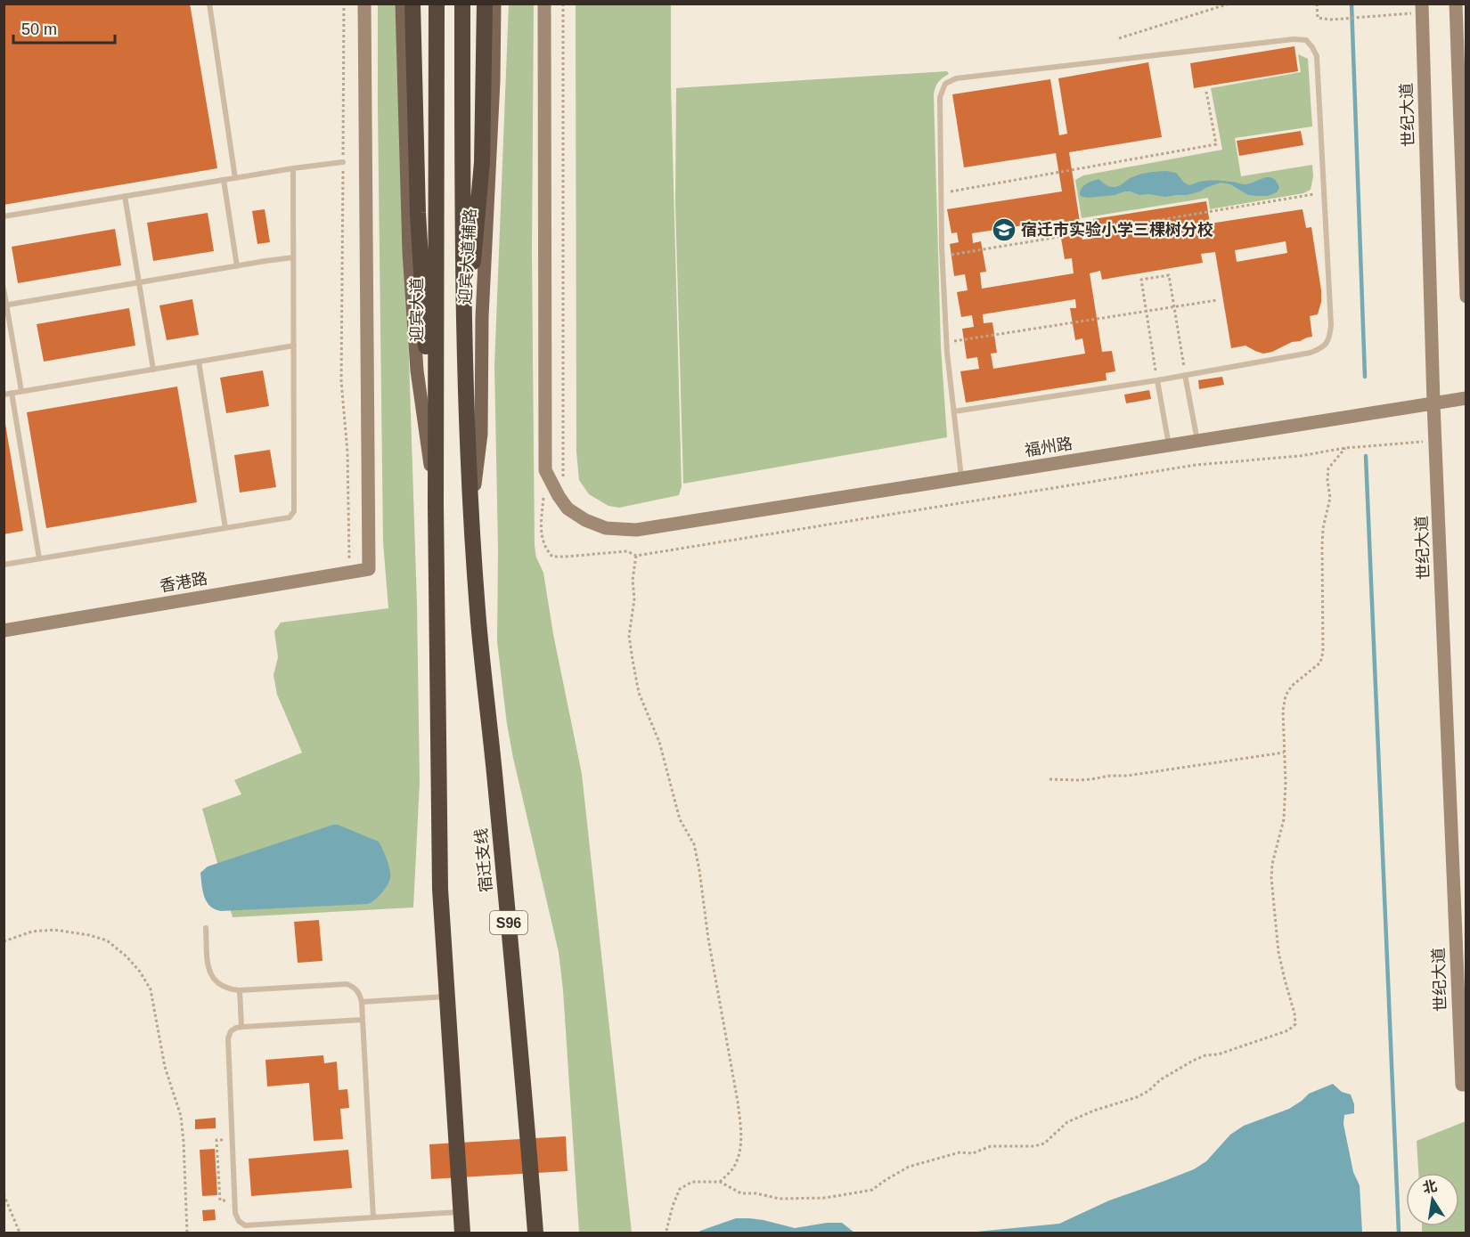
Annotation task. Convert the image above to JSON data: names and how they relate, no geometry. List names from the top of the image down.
{
  "streets": {
    "highway": ["迎宾大道", "宿迁支线", "S96"],
    "main road": ["迎宾大道辅路"],
    "street": ["世纪大道", "福州路", "香港路"]
  },
  "crossings": [
    ["世纪大道", "福州路"],
    ["迎宾大道辅路", "宿迁支线"]
  ],
  "places": {
    "school or university": ["宿迁市实验小学三棵树分校"]
  },
  "scale_bar": "50 m",
  "north": "top"
}
